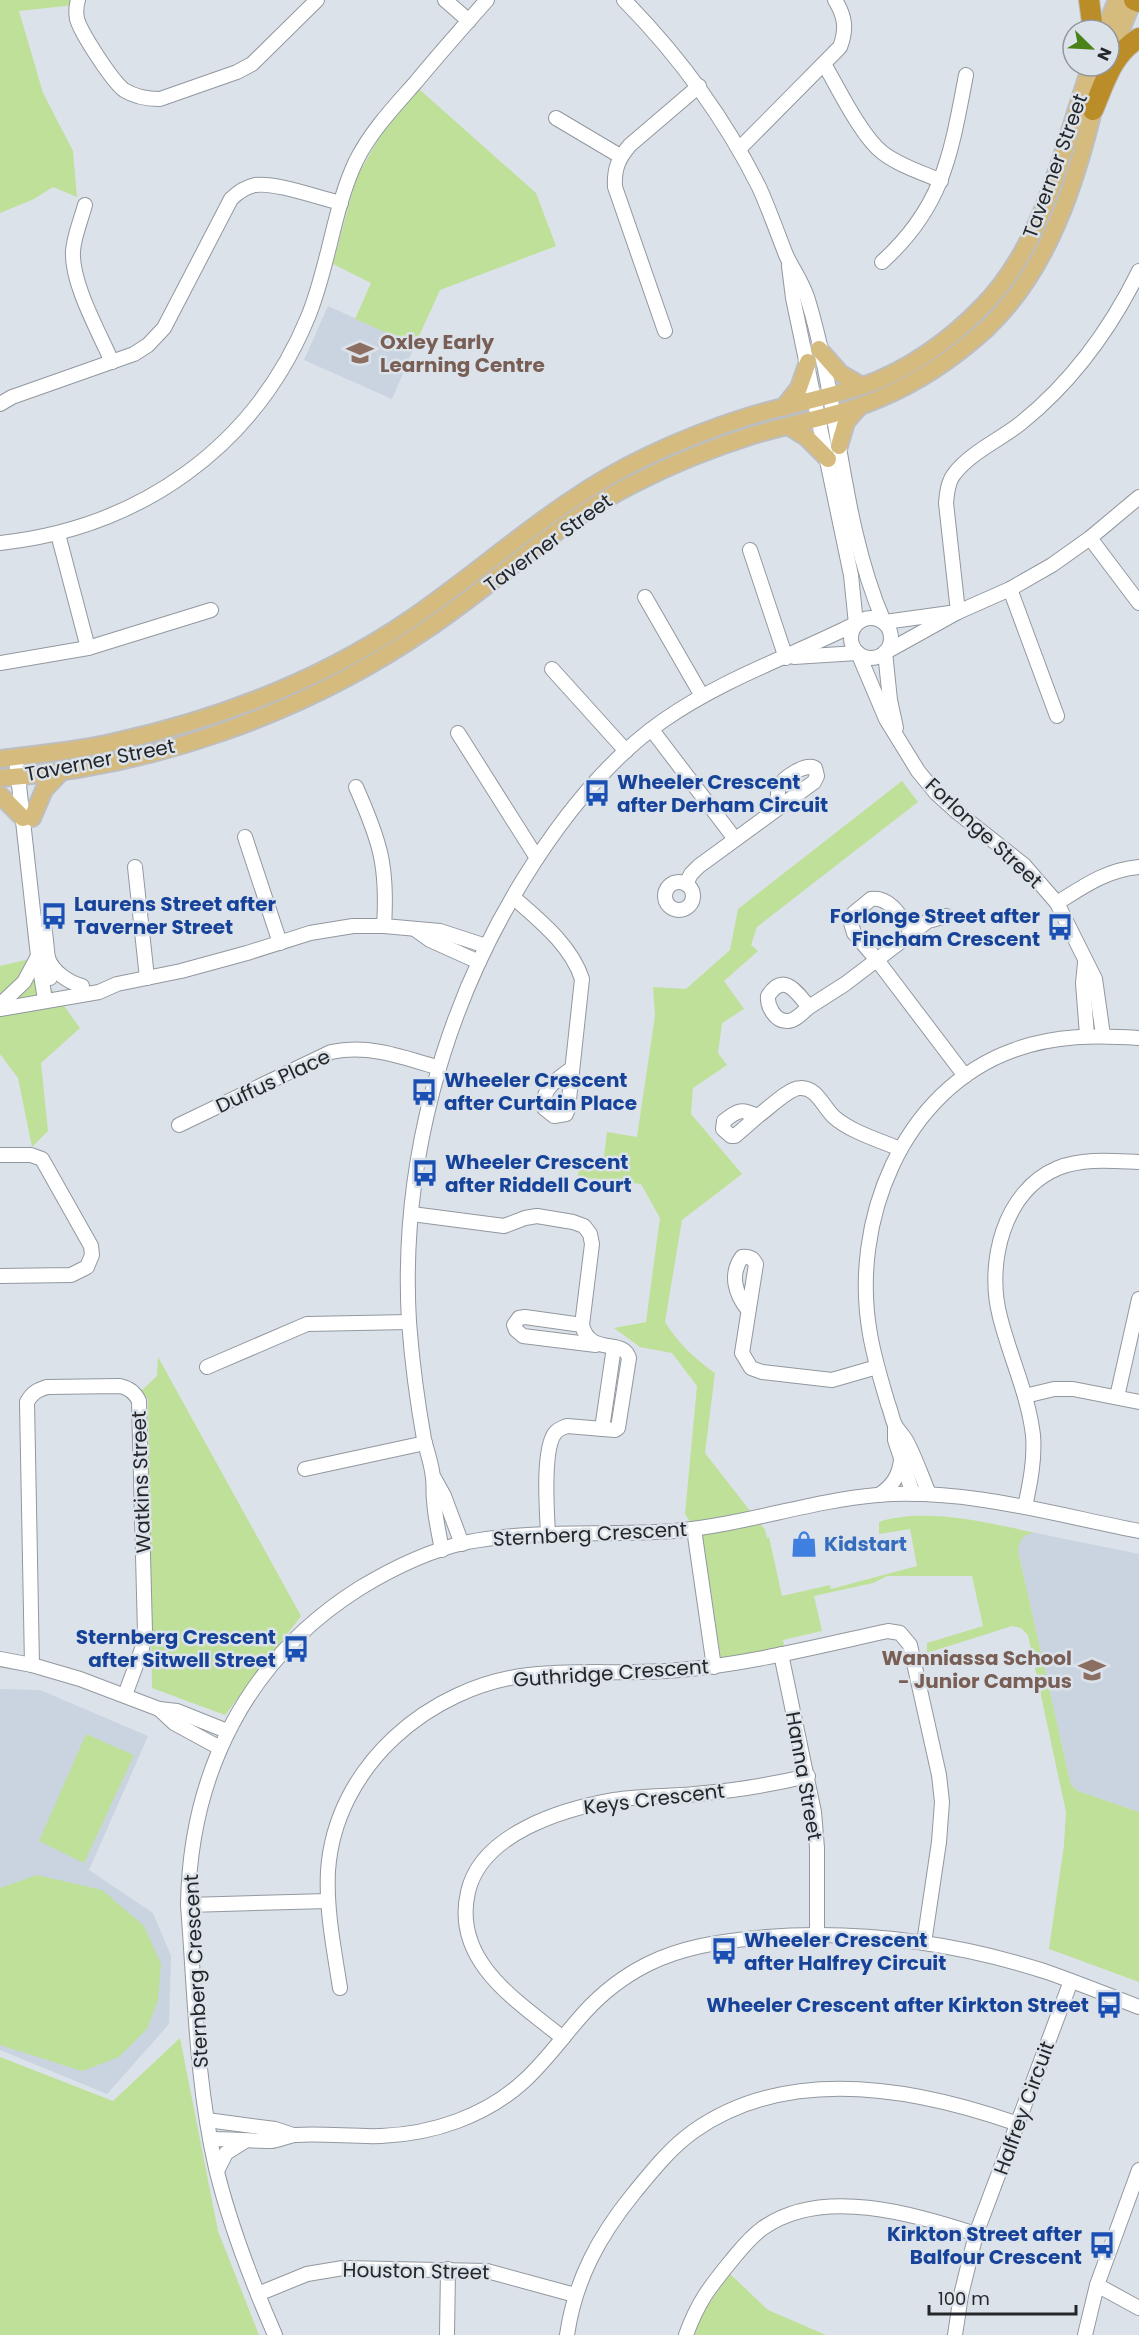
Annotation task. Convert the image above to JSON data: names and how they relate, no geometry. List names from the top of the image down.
{
  "streets": {
    "main road": ["Taverner Street"],
    "street": [
      "Forlonge Street",
      "Duffus Place",
      "Watkins Street",
      "Sternberg Crescent",
      "Guthridge Crescent",
      "Hanna Street",
      "Keys Crescent",
      "Halfrey Circuit",
      "Houston Street"
    ]
  },
  "crossings": [
    ["Sternberg Crescent", "Houston Street"],
    ["Guthridge Crescent", "Hanna Street"],
    ["Hanna Street", "Keys Crescent"]
  ],
  "places": {
    "school or university": ["Oxley Early Learning Centre", "Wanniassa School - Junior Campus"],
    "bus stop": [
      "Wheeler Crescent after Derham Circuit",
      "Laurens Street after Taverner Street",
      "Forlonge Street after Fincham Crescent",
      "Wheeler Crescent after Curtain Place",
      "Wheeler Crescent after Riddell Court",
      "Sternberg Crescent after Sitwell Street",
      "Wheeler Crescent after Halfrey Circuit",
      "Wheeler Crescent after Kirkton Street",
      "Kirkton Street after Balfour Crescent"
    ],
    "shop": ["Kidstart"]
  },
  "scale_bar": "100 m",
  "north": "bottom right"
}
